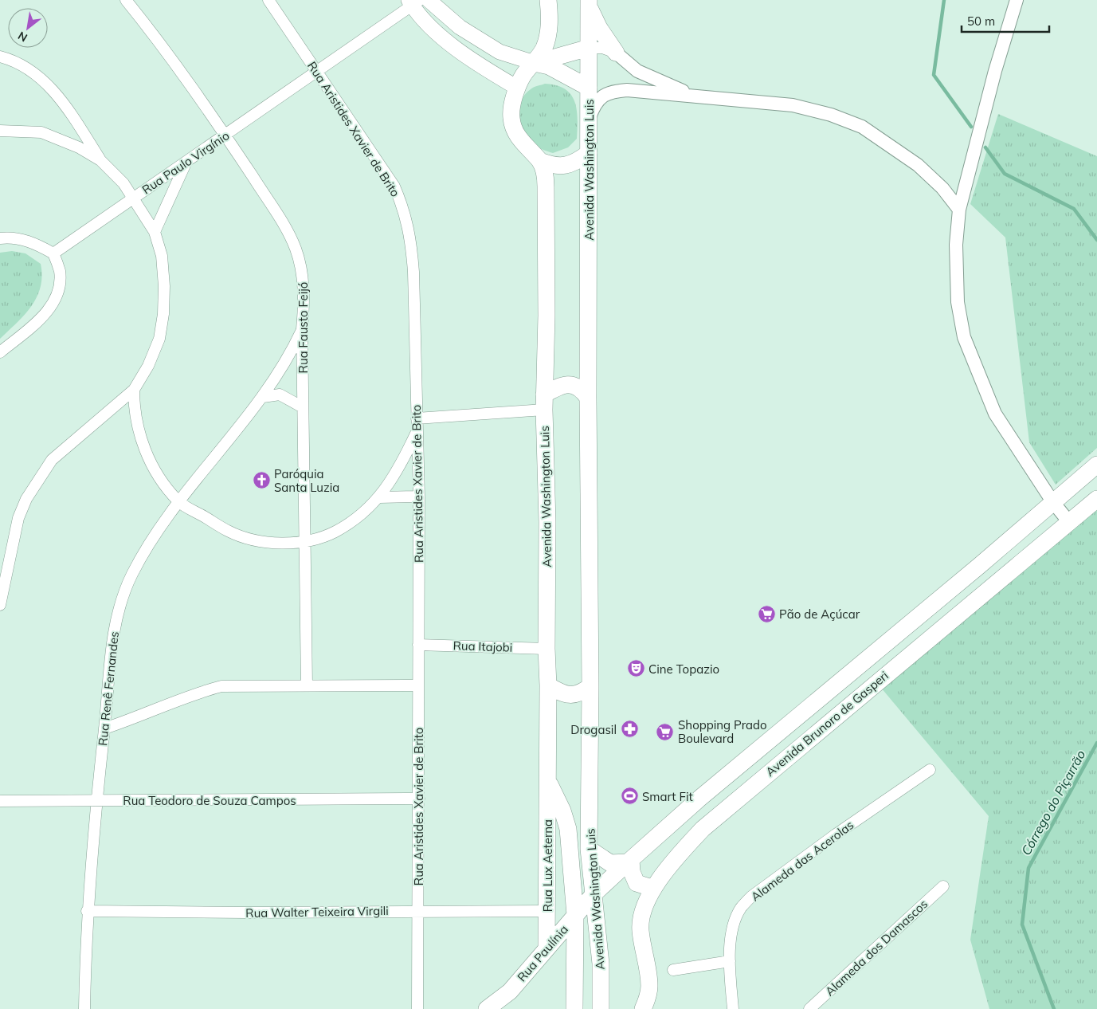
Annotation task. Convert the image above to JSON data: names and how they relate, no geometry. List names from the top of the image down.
{
  "streets": {
    "main road": [
      "Avenida Washington Luis",
      "Avenida Brunoro de Gasperi",
      "Rua Lux Aeterna",
      "Rua Paulínia"
    ],
    "street": [
      "Rua Aristides Xavier de Brito",
      "Rua Paulo Virgínio",
      "Rua Fausto Feijó",
      "Rua Itajobi",
      "Rua Renê Fernandes",
      "Rua Teodoro de Souza Campos",
      "Alameda das Acerolas",
      "Rua Walter Teixeira Virgili",
      "Alameda dos Damascos"
    ]
  },
  "crossings": [
    ["Rua Aristides Xavier de Brito", "Rua Paulo Virgínio"],
    ["Rua Aristides Xavier de Brito", "Rua Itajobi"],
    ["Rua Aristides Xavier de Brito", "Rua Teodoro de Souza Campos"],
    ["Rua Aristides Xavier de Brito", "Rua Walter Teixeira Virgili"],
    ["Rua Paulo Virgínio", "Rua Fausto Feijó"],
    ["Avenida Washington Luis", "Rua Itajobi"],
    ["Avenida Washington Luis", "Avenida Brunoro de Gasperi"],
    ["Avenida Washington Luis", "Rua Lux Aeterna"],
    ["Avenida Washington Luis", "Rua Paulínia"],
    ["Rua Fausto Feijó", "Rua Renê Fernandes"],
    ["Rua Renê Fernandes", "Rua Teodoro de Souza Campos"],
    ["Rua Renê Fernandes", "Rua Walter Teixeira Virgili"],
    ["Avenida Brunoro de Gasperi", "Rua Paulínia"],
    ["Rua Lux Aeterna", "Rua Walter Teixeira Virgili"],
    ["Rua Lux Aeterna", "Rua Paulínia"]
  ],
  "water": ["Córrego do Piçarrão"],
  "places": {
    "church": ["Paróquia Santa Luzia"],
    "supermarket": ["Pão de Açúcar", "Shopping Prado Boulevard"],
    "theatre": ["Cine Topazio"],
    "pharmacy": ["Drogasil"],
    "sports": ["Smart Fit"]
  },
  "scale_bar": "50 m",
  "north": "bottom left"
}
